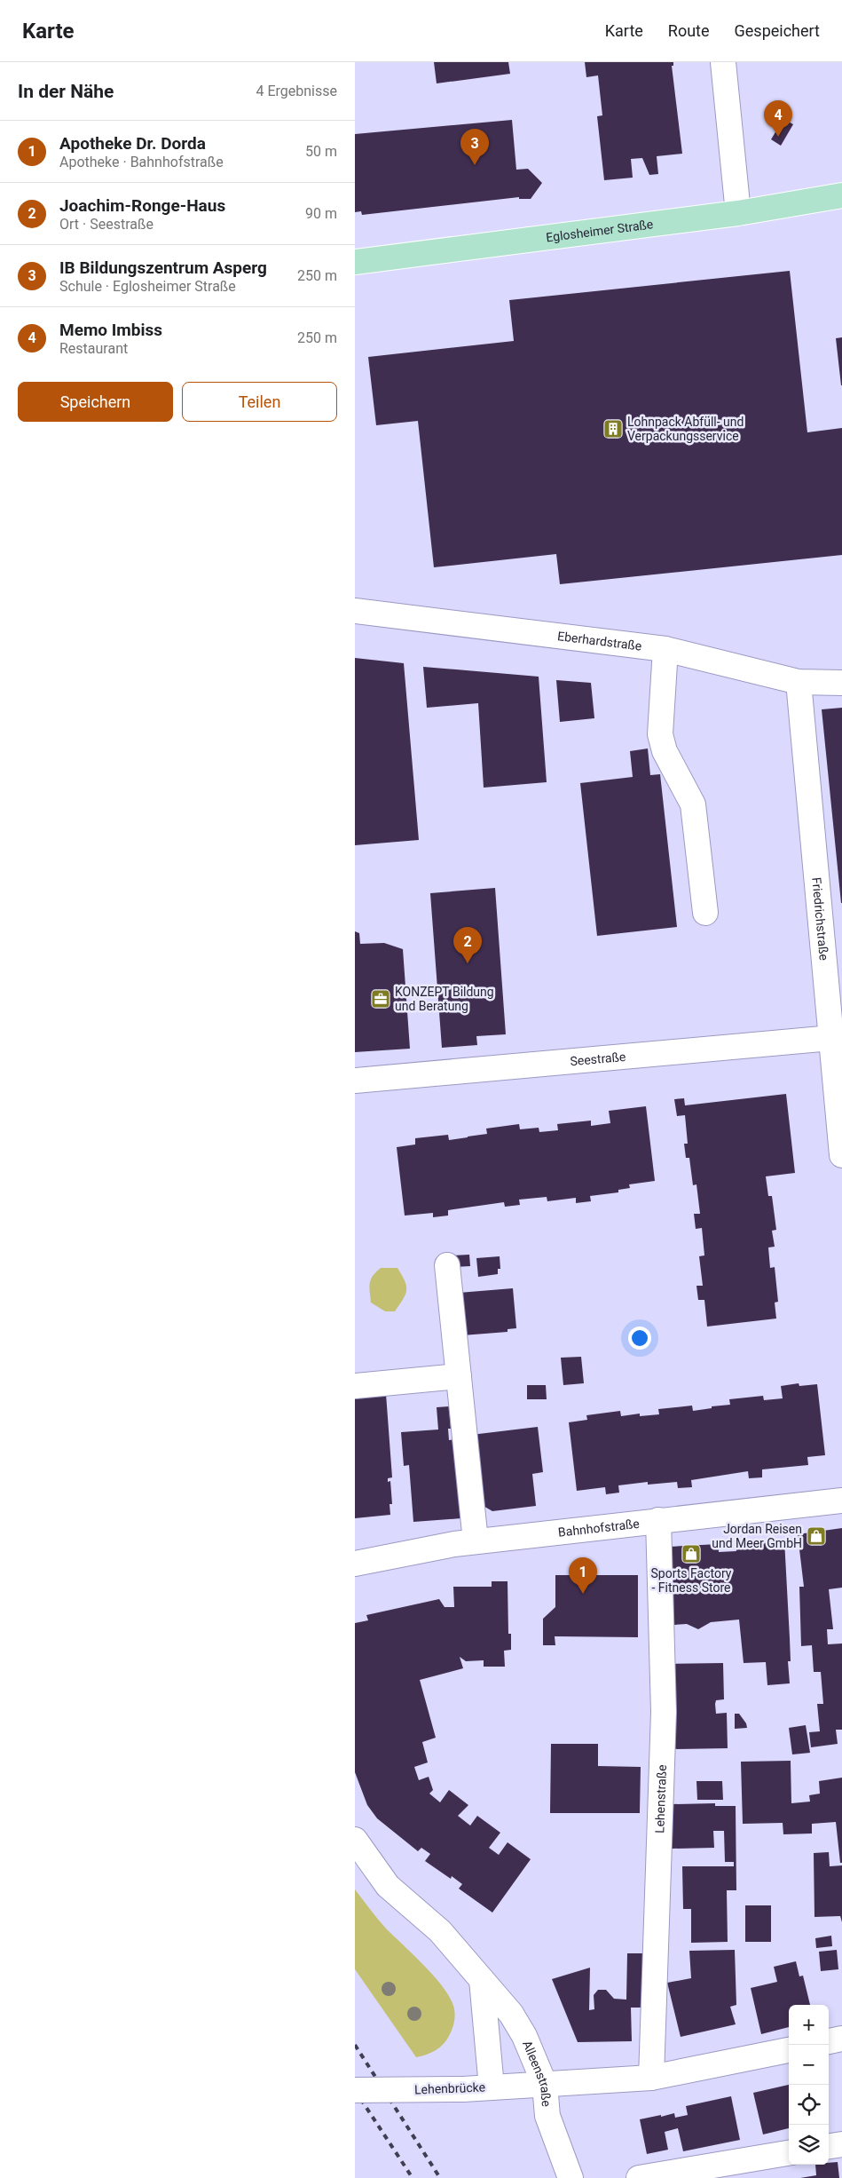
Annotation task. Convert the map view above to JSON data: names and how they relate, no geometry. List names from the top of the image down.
{
  "streets": {
    "main road": ["Eglosheimer Straße"],
    "street": [
      "Eberhardstraße",
      "Friedrichstraße",
      "Seestraße",
      "Bahnhofstraße",
      "Lehenstraße",
      "Alleenstraße",
      "Lehenbrücke"
    ]
  },
  "crossings": [
    ["Eberhardstraße", "Friedrichstraße"],
    ["Friedrichstraße", "Seestraße"],
    ["Bahnhofstraße", "Lehenstraße"],
    ["Alleenstraße", "Lehenbrücke"]
  ],
  "places": {
    "building": ["Lohnpack Abfüll- und Verpackungsservice"],
    "office": ["KONZEPT Bildung und Beratung"],
    "shop": ["Jordan Reisen und Meer GmbH", "Sports Factory - Fitness Store"]
  },
  "page": {
    "header": "Karte",
    "nav": ["Karte", "Route", "Gespeichert"],
    "heading": ["In der Nähe", "4 Ergebnisse"],
    "pins": [
      "4",
      "3",
      "2",
      "1"
    ],
    "list": [
      {
        "mark": "1",
        "name": "Apotheke Dr. Dorda",
        "note": "Apotheke · Bahnhofstraße",
        "value": "50 m"
      },
      {
        "mark": "2",
        "name": "Joachim-Ronge-Haus",
        "note": "Ort · Seestraße",
        "value": "90 m"
      },
      {
        "mark": "3",
        "name": "IB Bildungszentrum Asperg",
        "note": "Schule · Eglosheimer Straße",
        "value": "250 m"
      },
      {
        "mark": "4",
        "name": "Memo Imbiss",
        "note": "Restaurant",
        "value": "250 m"
      }
    ],
    "buttons": ["Speichern", "Teilen"],
    "map_buttons": ["+", "−"]
  }
}
